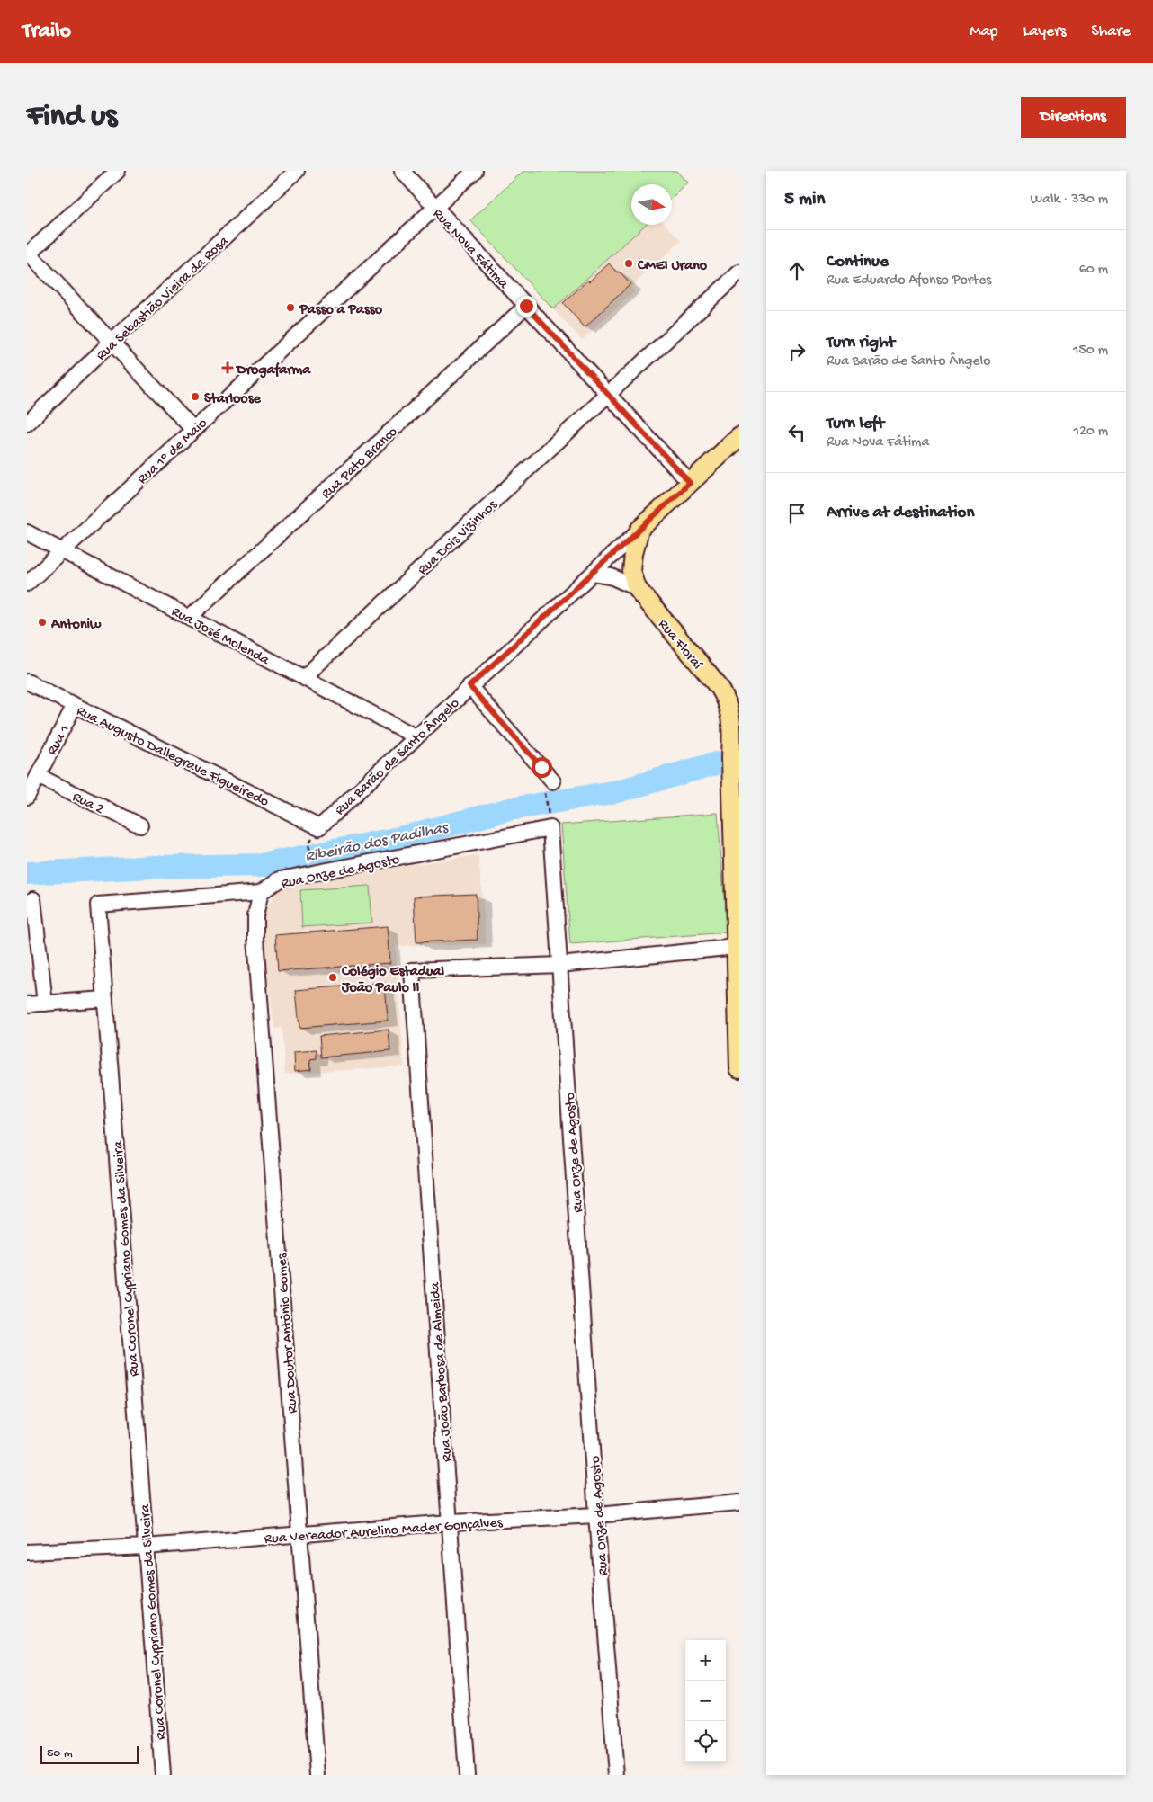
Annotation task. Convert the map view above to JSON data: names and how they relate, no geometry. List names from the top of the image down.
{
  "streets": {
    "main road": ["Rua Floraí", "Rua Barão de Santo Ângelo"],
    "street": [
      "Rua Nova Fátima",
      "Rua Sebastião Vieira da Rosa",
      "Rua 1º de Maio",
      "Rua Pato Branco",
      "Rua Dois Vizinhos",
      "Rua José Molenda",
      "Rua 1",
      "Rua Augusto Dallegrave Figueiredo",
      "Rua 2",
      "Rua Onze de Agosto",
      "Rua Coronel Cypriano Gomes da Silveira",
      "Rua Doutor Antônio Gomes",
      "Rua João Barbosa de Almeida",
      "Rua Vereador Aurelino Mader Gonçalves"
    ]
  },
  "crossings": [
    ["Rua Nova Fátima", "Rua 1º de Maio"],
    ["Rua Nova Fátima", "Rua Pato Branco"],
    ["Rua Nova Fátima", "Rua Dois Vizinhos"],
    ["Rua Nova Fátima", "Rua Barão de Santo Ângelo"],
    ["Rua 1º de Maio", "Rua José Molenda"],
    ["Rua Pato Branco", "Rua José Molenda"],
    ["Rua Dois Vizinhos", "Rua José Molenda"],
    ["Rua José Molenda", "Rua Barão de Santo Ângelo"],
    ["Rua Floraí", "Rua Barão de Santo Ângelo"],
    ["Rua 1", "Rua Augusto Dallegrave Figueiredo"],
    ["Rua 1", "Rua 2"],
    ["Rua Augusto Dallegrave Figueiredo", "Rua Barão de Santo Ângelo"],
    ["Rua Onze de Agosto", "Rua Coronel Cypriano Gomes da Silveira"],
    ["Rua Onze de Agosto", "Rua Doutor Antônio Gomes"],
    ["Rua Onze de Agosto", "Rua João Barbosa de Almeida"],
    ["Rua Onze de Agosto", "Rua Vereador Aurelino Mader Gonçalves"],
    ["Rua Coronel Cypriano Gomes da Silveira", "Rua Doutor Antônio Gomes"],
    ["Rua Coronel Cypriano Gomes da Silveira", "Rua Vereador Aurelino Mader Gonçalves"],
    ["Rua Doutor Antônio Gomes", "Rua Vereador Aurelino Mader Gonçalves"],
    ["Rua João Barbosa de Almeida", "Rua Vereador Aurelino Mader Gonçalves"]
  ],
  "water": ["Ribeirão dos Padilhas"],
  "places": {
    "other": [
      "CMEI Urano",
      "Passo a Passo",
      "Starloose",
      "Antoniw",
      "Colégio Estadual João Paulo II"
    ],
    "health": ["Drogafarma"]
  },
  "scale_bar": "50 m",
  "north": "right",
  "page": {
    "header": "Trailo",
    "nav": ["Map", "Layers", "Share"],
    "buttons": "Directions",
    "title": "Find us",
    "heading": ["5 min", "Walk · 330 m"],
    "list": [
      ["Continue", "Rua Eduardo Afonso Portes", "60 m"],
      ["Turn right", "Rua Barão de Santo Ângelo", "150 m"],
      ["Turn left", "Rua Nova Fátima", "120 m"],
      "Arrive at destination"
    ],
    "map_buttons": ["+", "−"],
    "scale": "50 m"
  }
}
